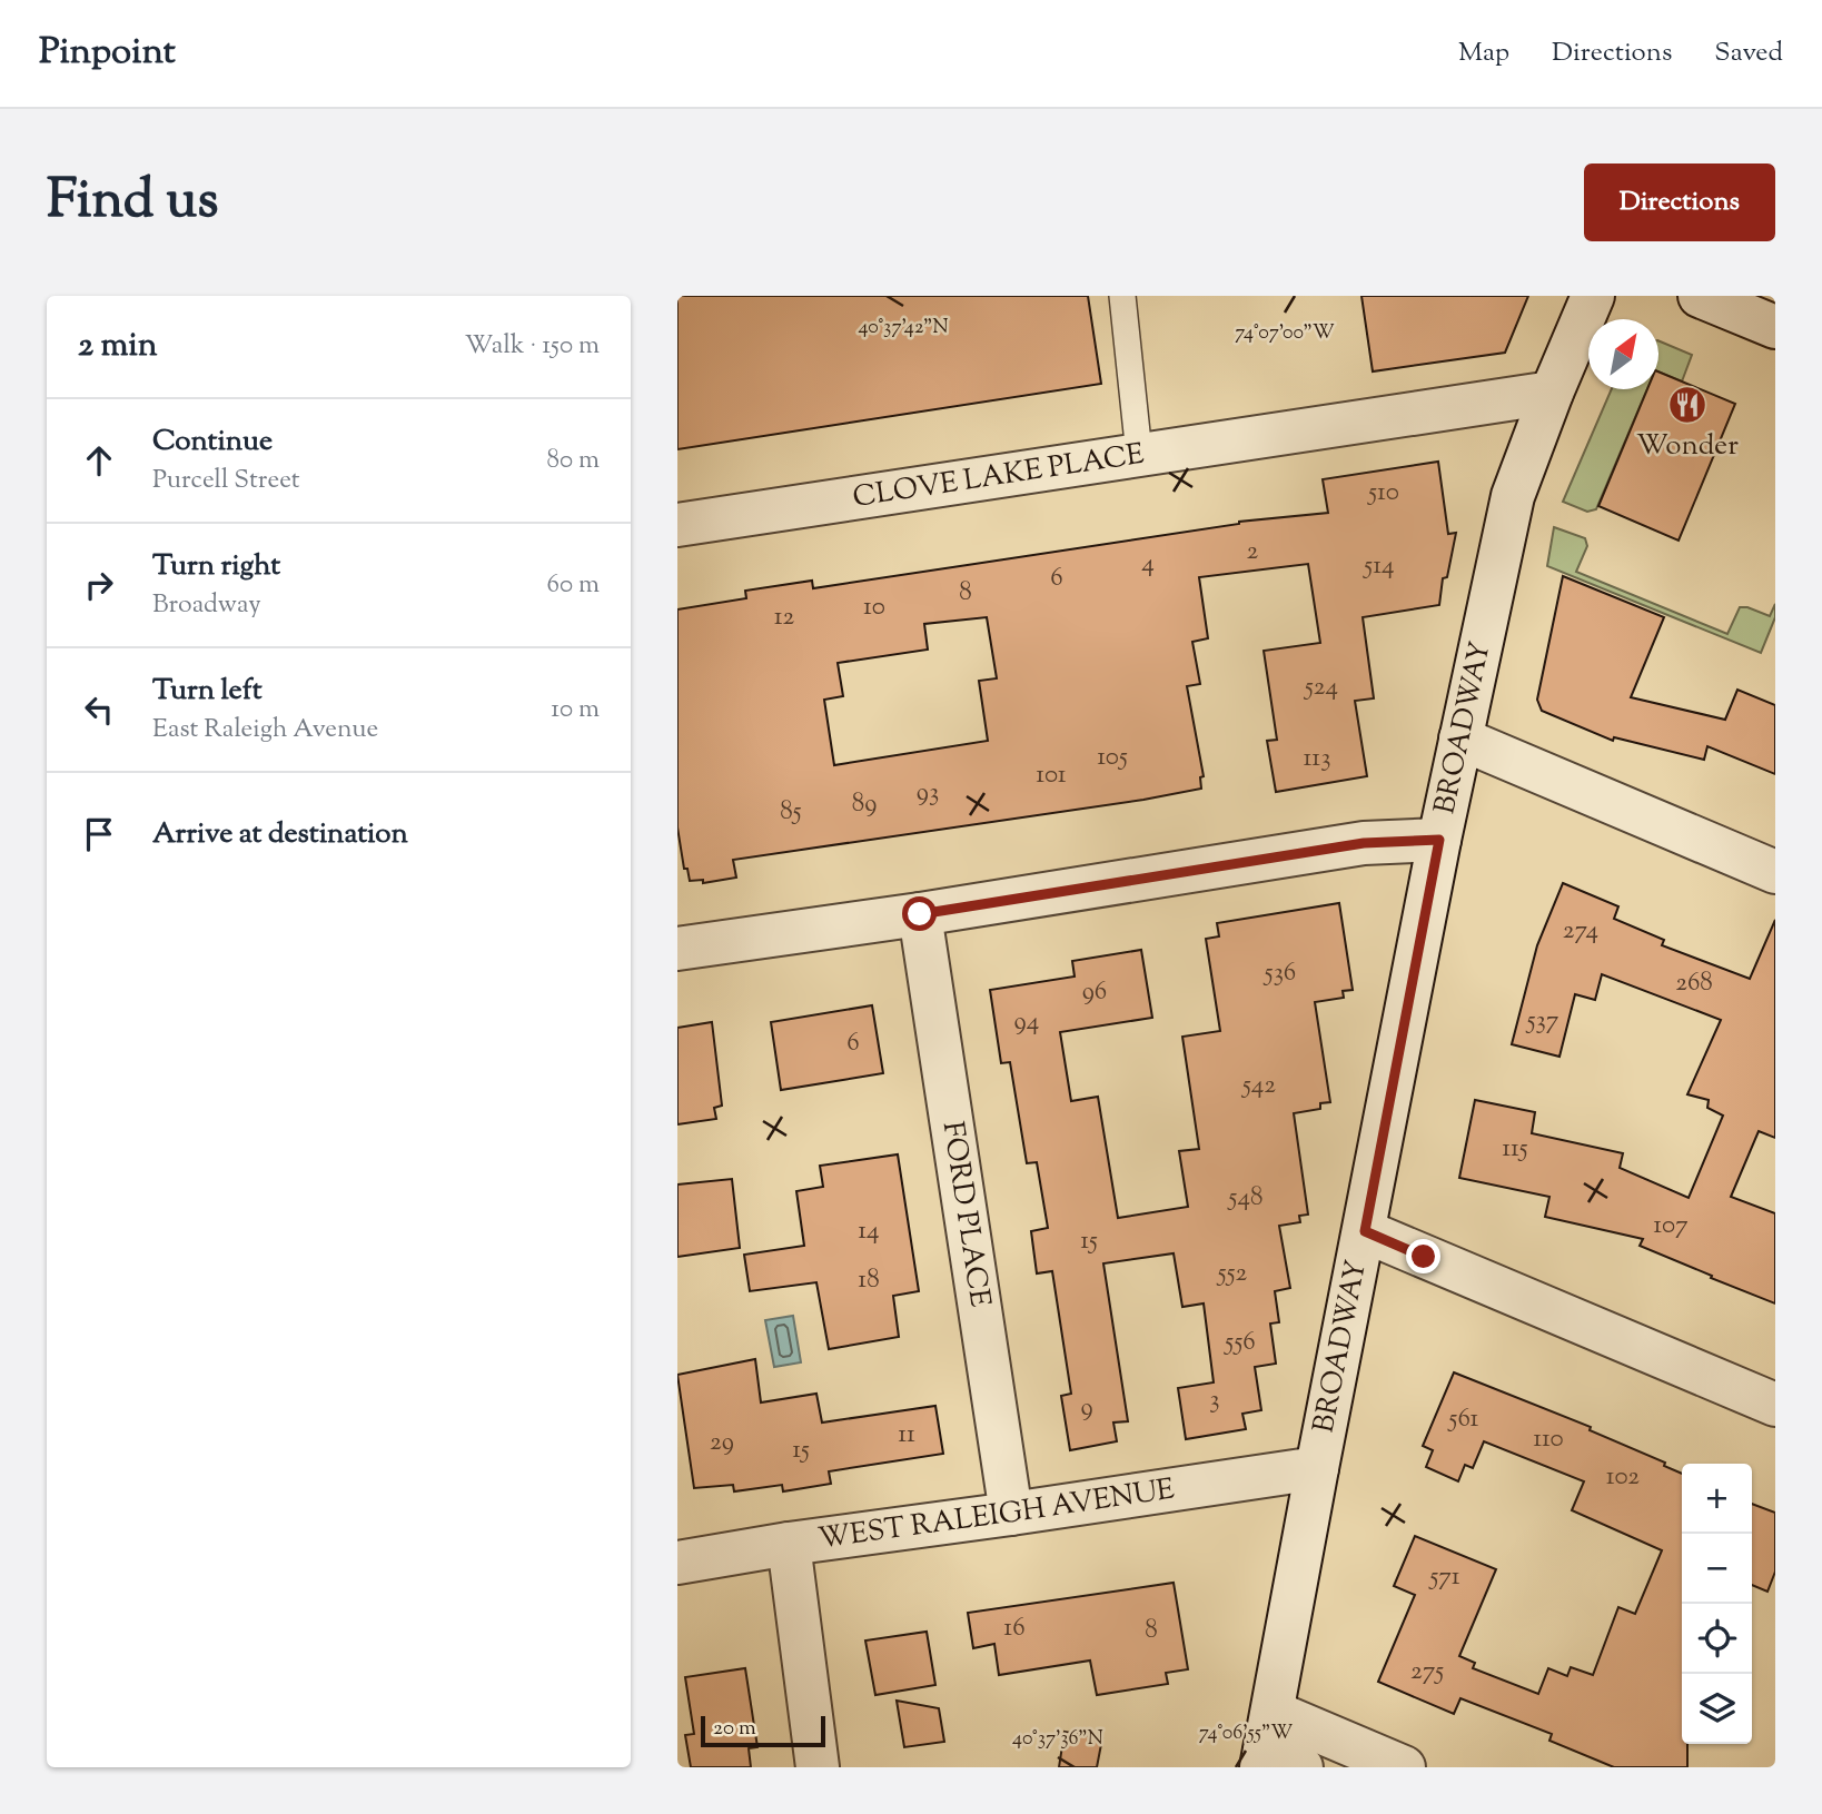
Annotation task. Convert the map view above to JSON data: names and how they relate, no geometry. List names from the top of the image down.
{
  "streets": {
    "street": [
      "CLOVE LAKE PLACE",
      "BROADWAY",
      "FORD PLACE",
      "WEST RALEIGH AVENUE"
    ]
  },
  "crossings": [
    ["CLOVE LAKE PLACE", "BROADWAY"],
    ["BROADWAY", "WEST RALEIGH AVENUE"],
    ["FORD PLACE", "WEST RALEIGH AVENUE"]
  ],
  "places": {
    "restaurant": ["Wonder"]
  },
  "house_numbers": [
    "510",
    "2",
    "4",
    "514",
    "6",
    "8",
    "10",
    "12",
    "524",
    "105",
    "113",
    "101",
    "93",
    "89",
    "85",
    "274",
    "536",
    "268",
    "96",
    "537",
    "94",
    "6",
    "542",
    "115",
    "548",
    "107",
    "14",
    "15",
    "552",
    "18",
    "556",
    "3",
    "9",
    "561",
    "11",
    "110",
    "29",
    "15",
    "102",
    "571",
    "16",
    "8",
    "275"
  ],
  "scale_bar": "20 m",
  "north": "top right",
  "page": {
    "header": "Pinpoint",
    "nav": ["Map", "Directions", "Saved"],
    "title": "Find us",
    "buttons": "Directions",
    "heading": ["2 min", "Walk · 150 m"],
    "list": [
      ["Continue", "Purcell Street", "80 m"],
      ["Turn right", "Broadway", "60 m"],
      ["Turn left", "East Raleigh Avenue", "10 m"],
      "Arrive at destination"
    ],
    "map_buttons": ["+", "−"],
    "scale": "20 m"
  },
  "coordinates": [
    "40°37'42\"N",
    "74°07'00\"W",
    "74°06'55\"W",
    "40°37'36\"N"
  ]
}
